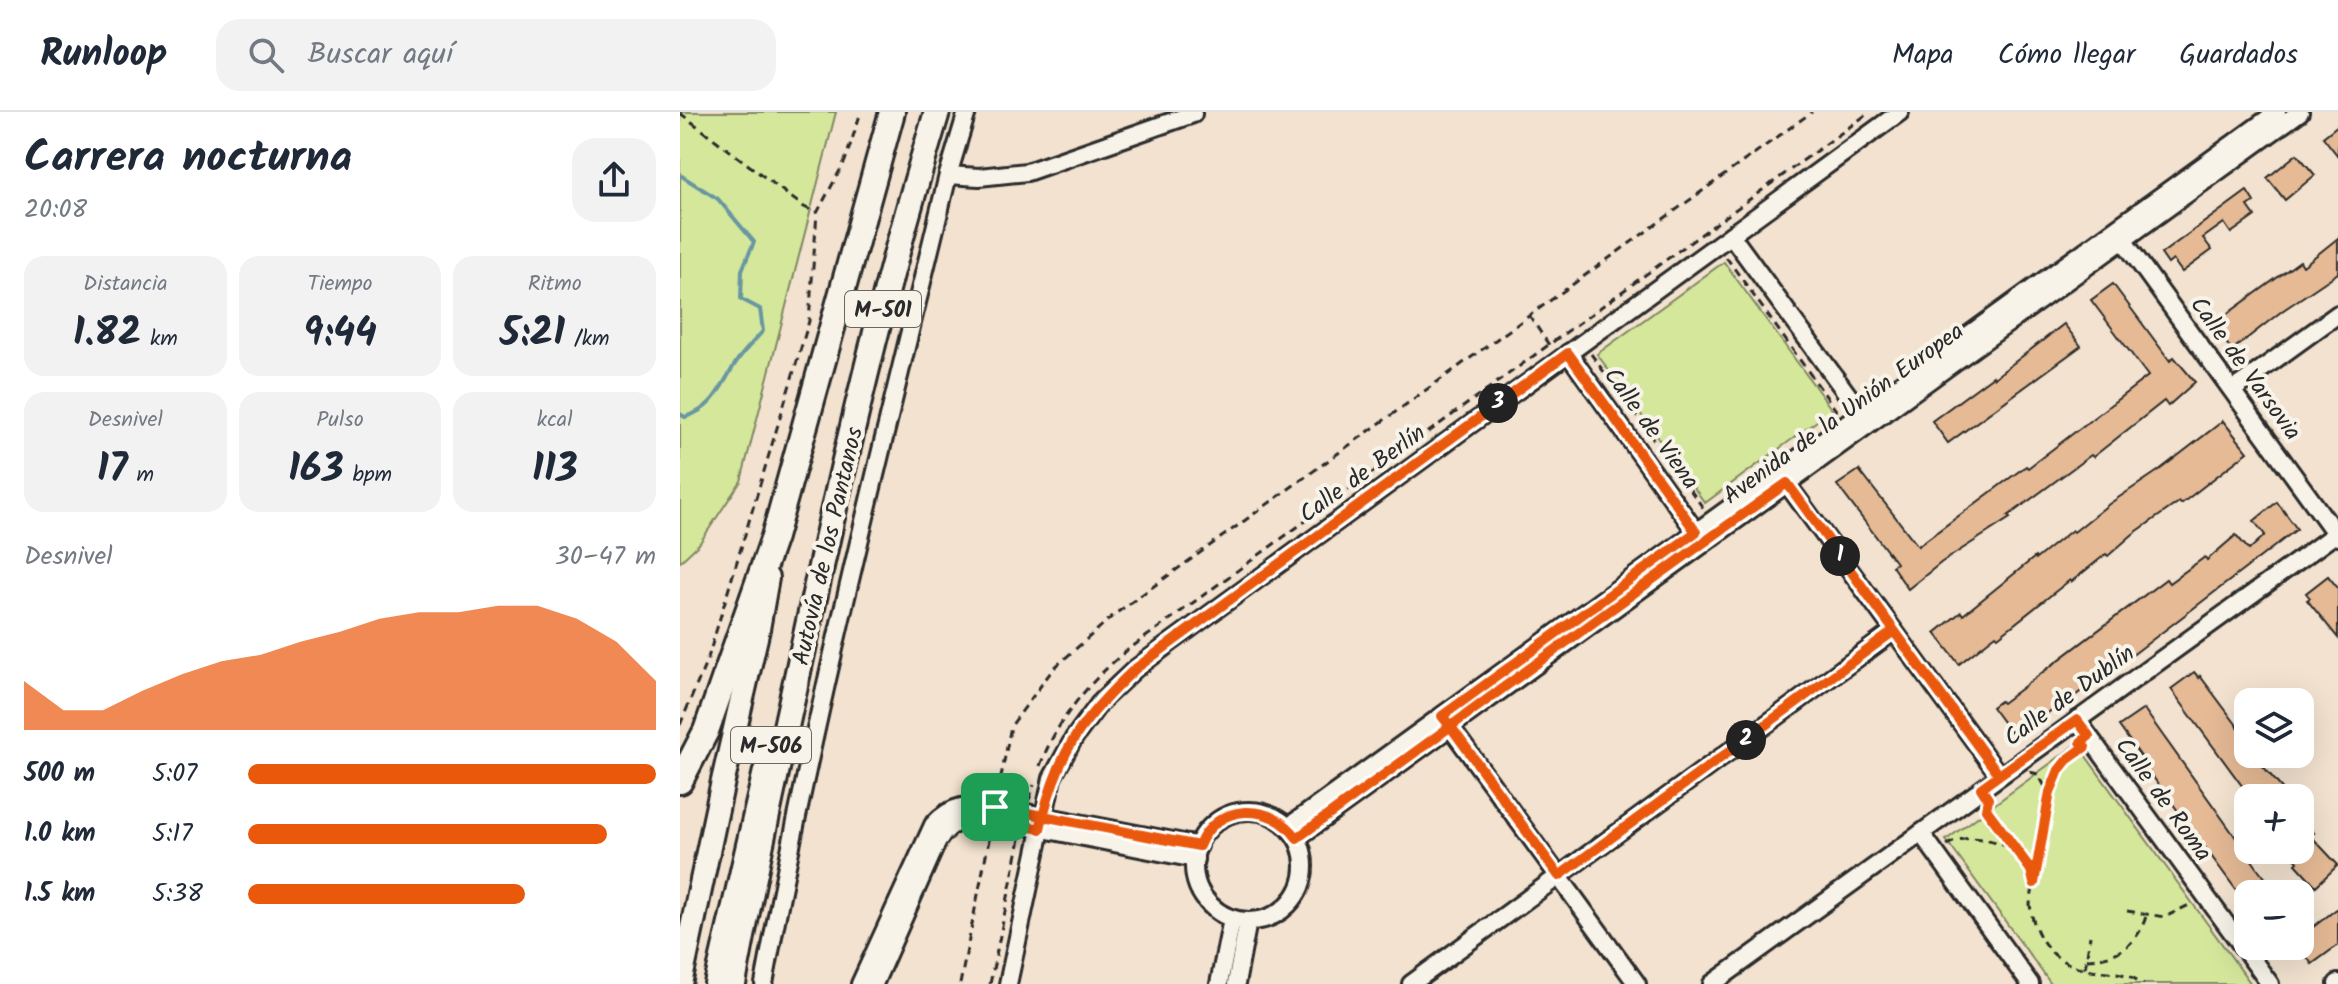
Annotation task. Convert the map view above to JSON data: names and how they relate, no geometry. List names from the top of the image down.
{
  "streets": {
    "highway": ["M-501", "Autovía de los Pantanos"],
    "main road": ["M-506"],
    "street": [
      "Calle de Varsovia",
      "Avenida de la Unión Europea",
      "Calle de Viena",
      "Calle de Berlín",
      "Calle de Dublín",
      "Calle de Roma"
    ]
  },
  "crossings": [
    ["Calle de Varsovia", "Avenida de la Unión Europea"],
    ["Calle de Varsovia", "Calle de Dublín"],
    ["Avenida de la Unión Europea", "Calle de Viena"],
    ["Calle de Viena", "Calle de Berlín"],
    ["Autovía de los Pantanos", "M-506"],
    ["Calle de Dublín", "Calle de Roma"]
  ],
  "page": {
    "header": "Runloop",
    "search": "Buscar aquí",
    "nav": ["Mapa", "Cómo llegar", "Guardados"],
    "heading": ["Carrera nocturna", "20:08"],
    "stats": [
      ["Distancia", "1.82 km"],
      ["Tiempo", "9:44"],
      ["Ritmo", "5:21 /km"],
      ["Desnivel", "17 m"],
      ["Pulso", "163 bpm"],
      ["kcal", "113"]
    ],
    "pins": ["3", "1", "2"],
    "chart": ["Desnivel", "30–47 m"],
    "map_buttons": ["+", "−"],
    "list": [
      {
        "name": "500 m",
        "note": "5:07"
      },
      {
        "name": "1.0 km",
        "note": "5:17"
      },
      {
        "name": "1.5 km",
        "note": "5:38"
      }
    ]
  }
}
